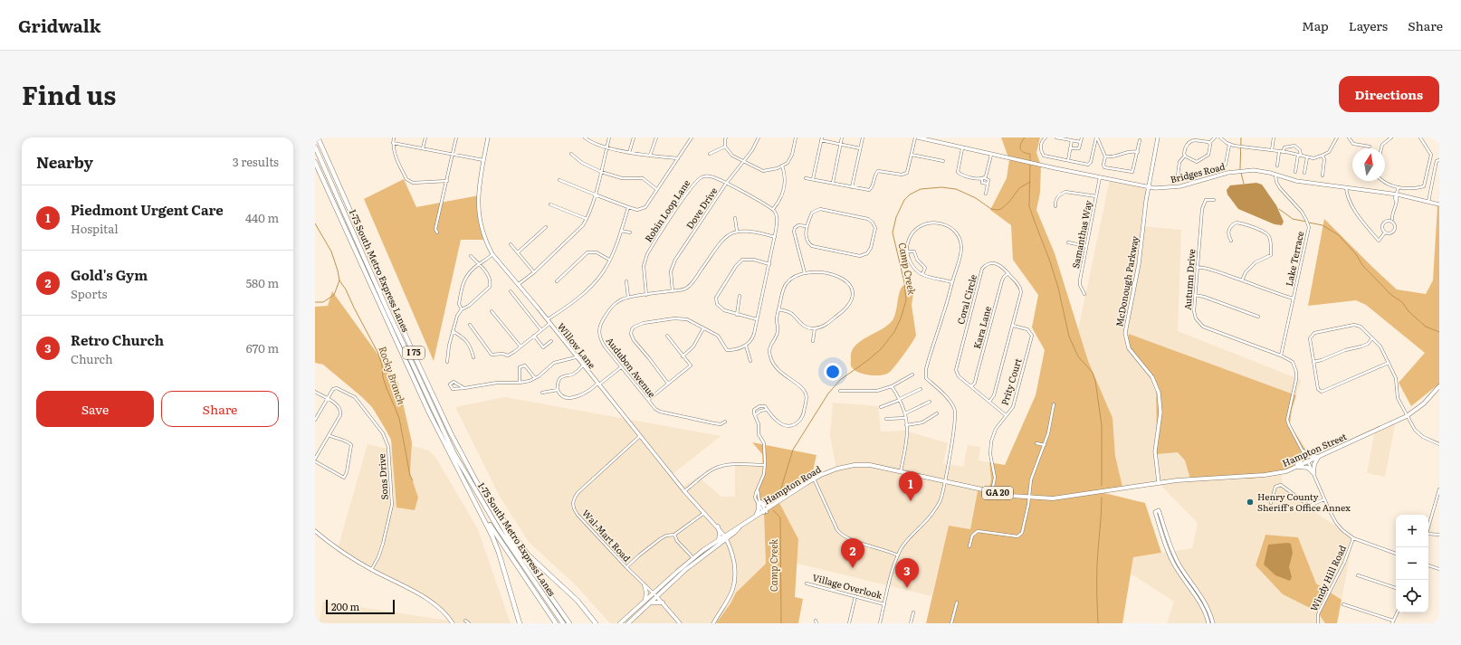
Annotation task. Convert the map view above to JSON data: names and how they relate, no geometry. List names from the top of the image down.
{
  "streets": {
    "highway": ["I-75 South Metro Express Lanes", "I 75"],
    "main road": ["Hampton Street", "Hampton Road", "GA 20"],
    "street": [
      "Bridges Road",
      "Dove Drive",
      "Robin Loop Lane",
      "Samanthas Way",
      "Lake Terrace",
      "Autumn Drive",
      "McDonough Parkway",
      "Coral Circle",
      "Kara Lane",
      "Willow Lane",
      "Audubon Avenue",
      "Prity Court",
      "Sons Drive",
      "Wal-Mart Road",
      "Windy Hill Road",
      "Village Overlook"
    ]
  },
  "crossings": [
    ["Bridges Road", "Samanthas Way"],
    ["Bridges Road", "Lake Terrace"],
    ["Bridges Road", "McDonough Parkway"],
    ["Dove Drive", "Robin Loop Lane"],
    ["Dove Drive", "Audubon Avenue"],
    ["Robin Loop Lane", "Audubon Avenue"],
    ["Lake Terrace", "Autumn Drive"],
    ["Autumn Drive", "Hampton Street"],
    ["Autumn Drive", "Windy Hill Road"],
    ["McDonough Parkway", "Hampton Street"],
    ["Coral Circle", "Kara Lane"],
    ["Coral Circle", "Prity Court"],
    ["Willow Lane", "Hampton Road"],
    ["Willow Lane", "Wal-Mart Road"],
    ["Prity Court", "Hampton Road"],
    ["Hampton Street", "Hampton Road"],
    ["Hampton Road", "Wal-Mart Road"]
  ],
  "water": ["Camp Creek", "Rocky Branch"],
  "places": ["Henry County Sheriff's Office Annex"],
  "scale_bar": "200 m",
  "north": "top",
  "page": {
    "header": "Gridwalk",
    "nav": ["Map", "Layers", "Share"],
    "title": "Find us",
    "buttons": [
      "Directions",
      ["Save", "Share"]
    ],
    "heading": ["Nearby", "3 results"],
    "list": [
      {
        "mark": "1",
        "name": "Piedmont Urgent Care",
        "note": "Hospital",
        "value": "440 m"
      },
      {
        "mark": "2",
        "name": "Gold's Gym",
        "note": "Sports",
        "value": "580 m"
      },
      {
        "mark": "3",
        "name": "Retro Church",
        "note": "Church",
        "value": "670 m"
      }
    ],
    "pins": ["1", "2", "3"],
    "map_buttons": ["+", "−"],
    "scale": "200 m"
  }
}
